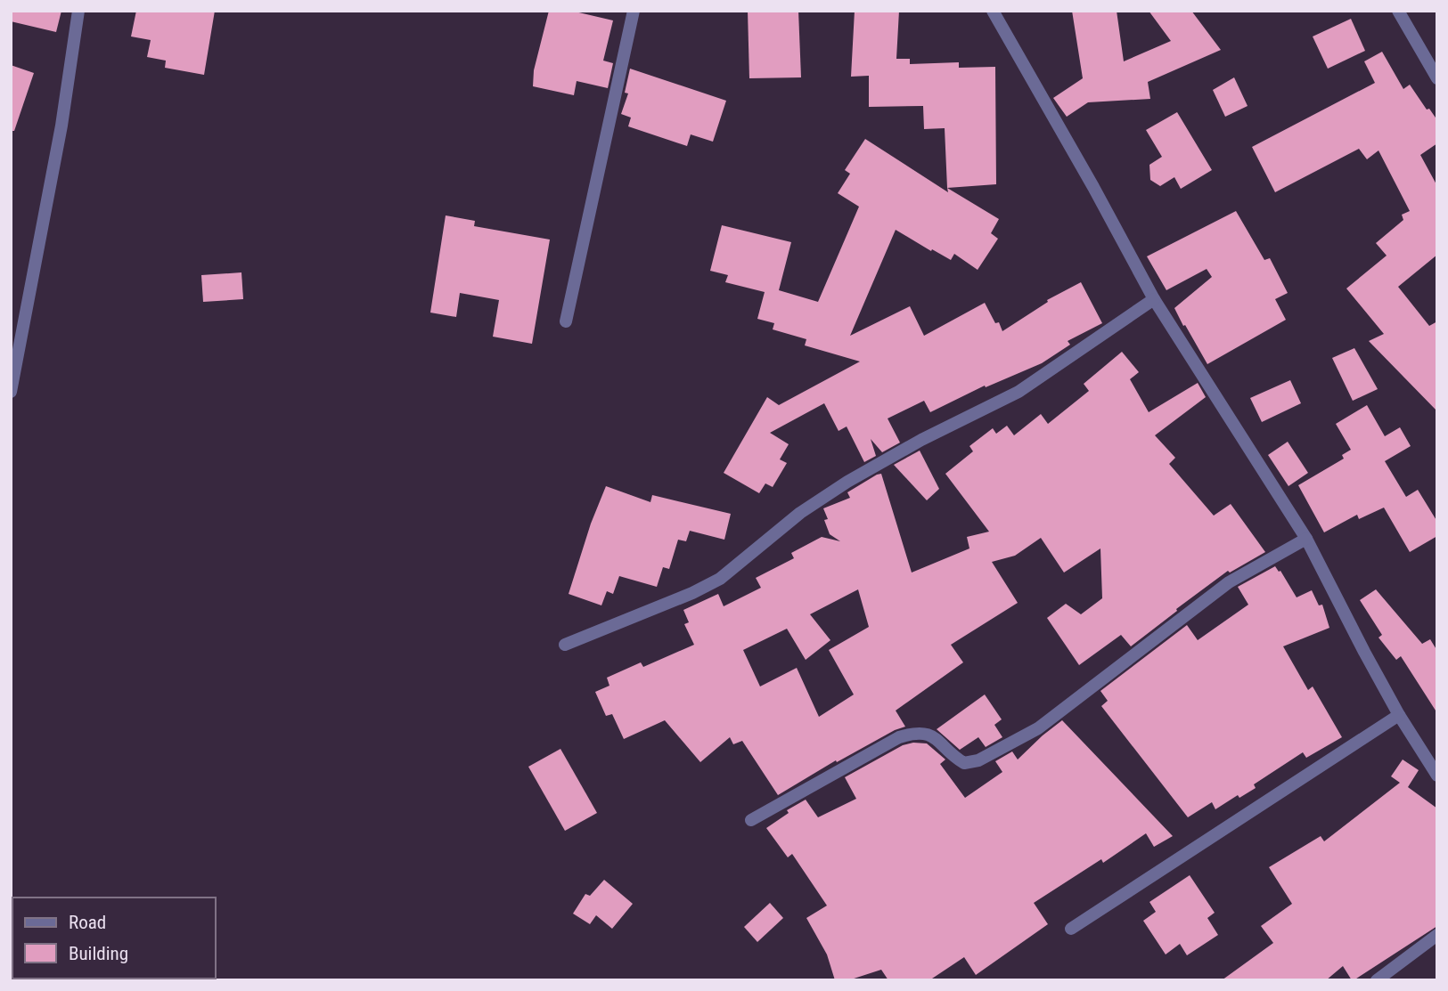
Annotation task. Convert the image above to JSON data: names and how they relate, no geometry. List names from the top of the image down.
{
  "legend": ["Road", "Building"]
}
